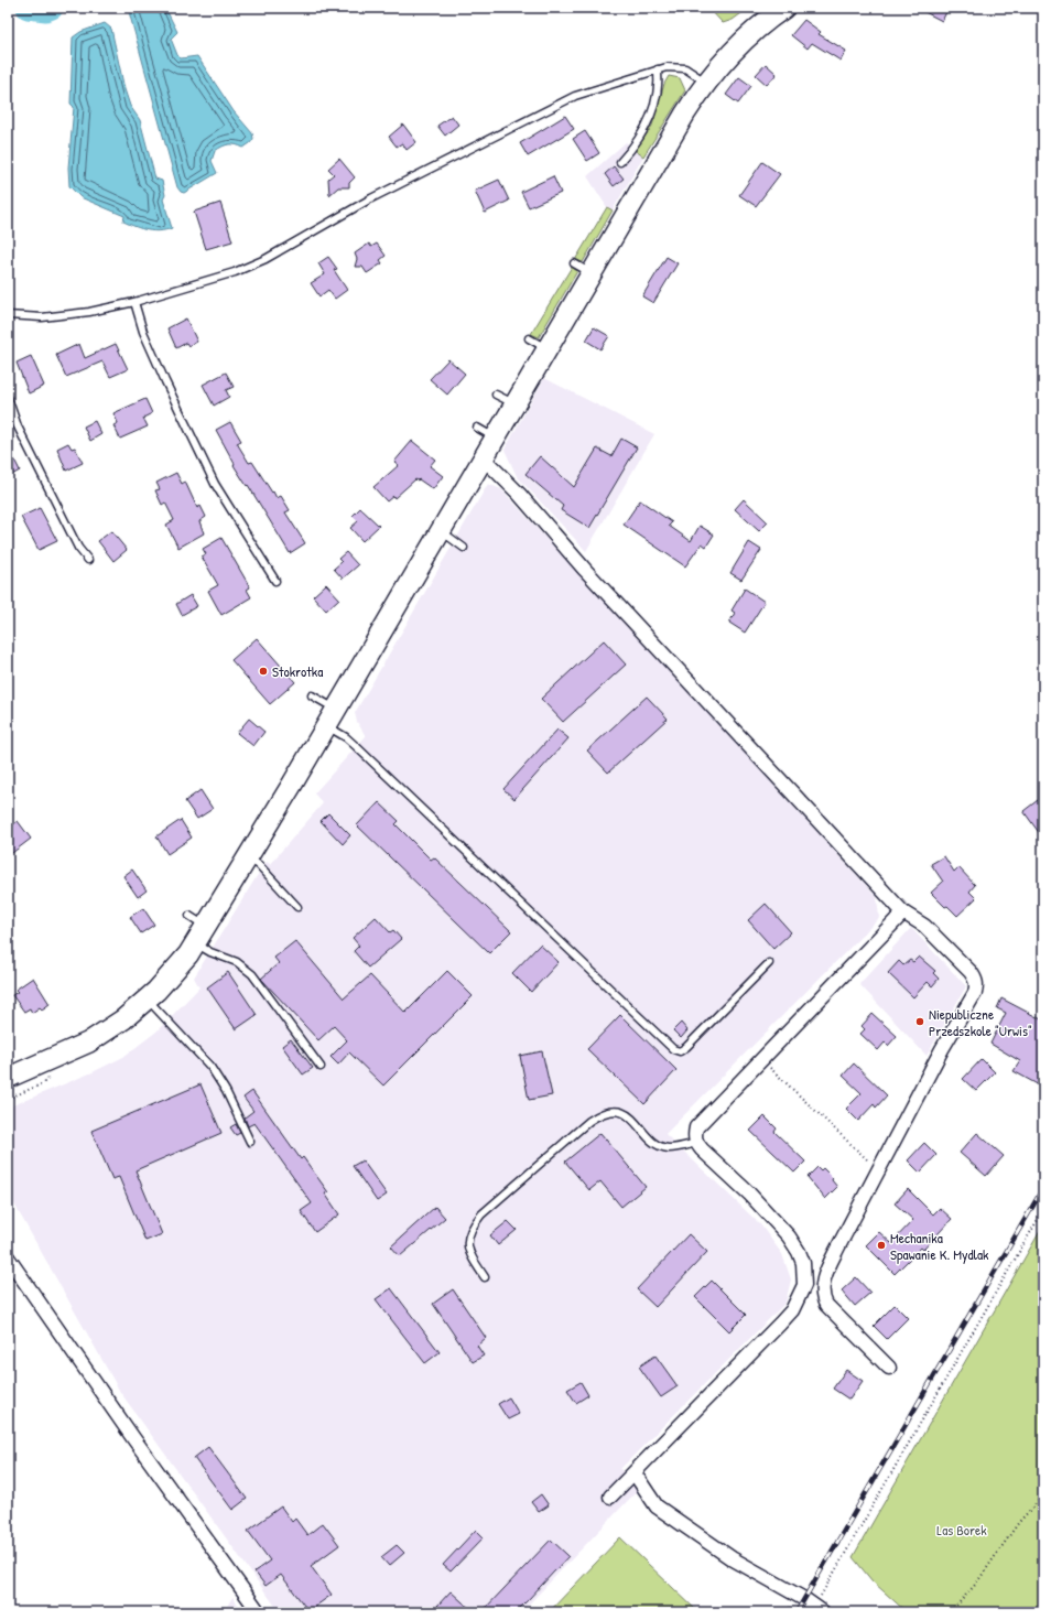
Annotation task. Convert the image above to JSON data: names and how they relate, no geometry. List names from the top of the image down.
{
  "parks": ["Las Borek"],
  "places": ["Stokrotka", "Niepubliczne Przedszkole \"Urwis\"", "Mechanika Spawanie K. Mydlak"]
}
